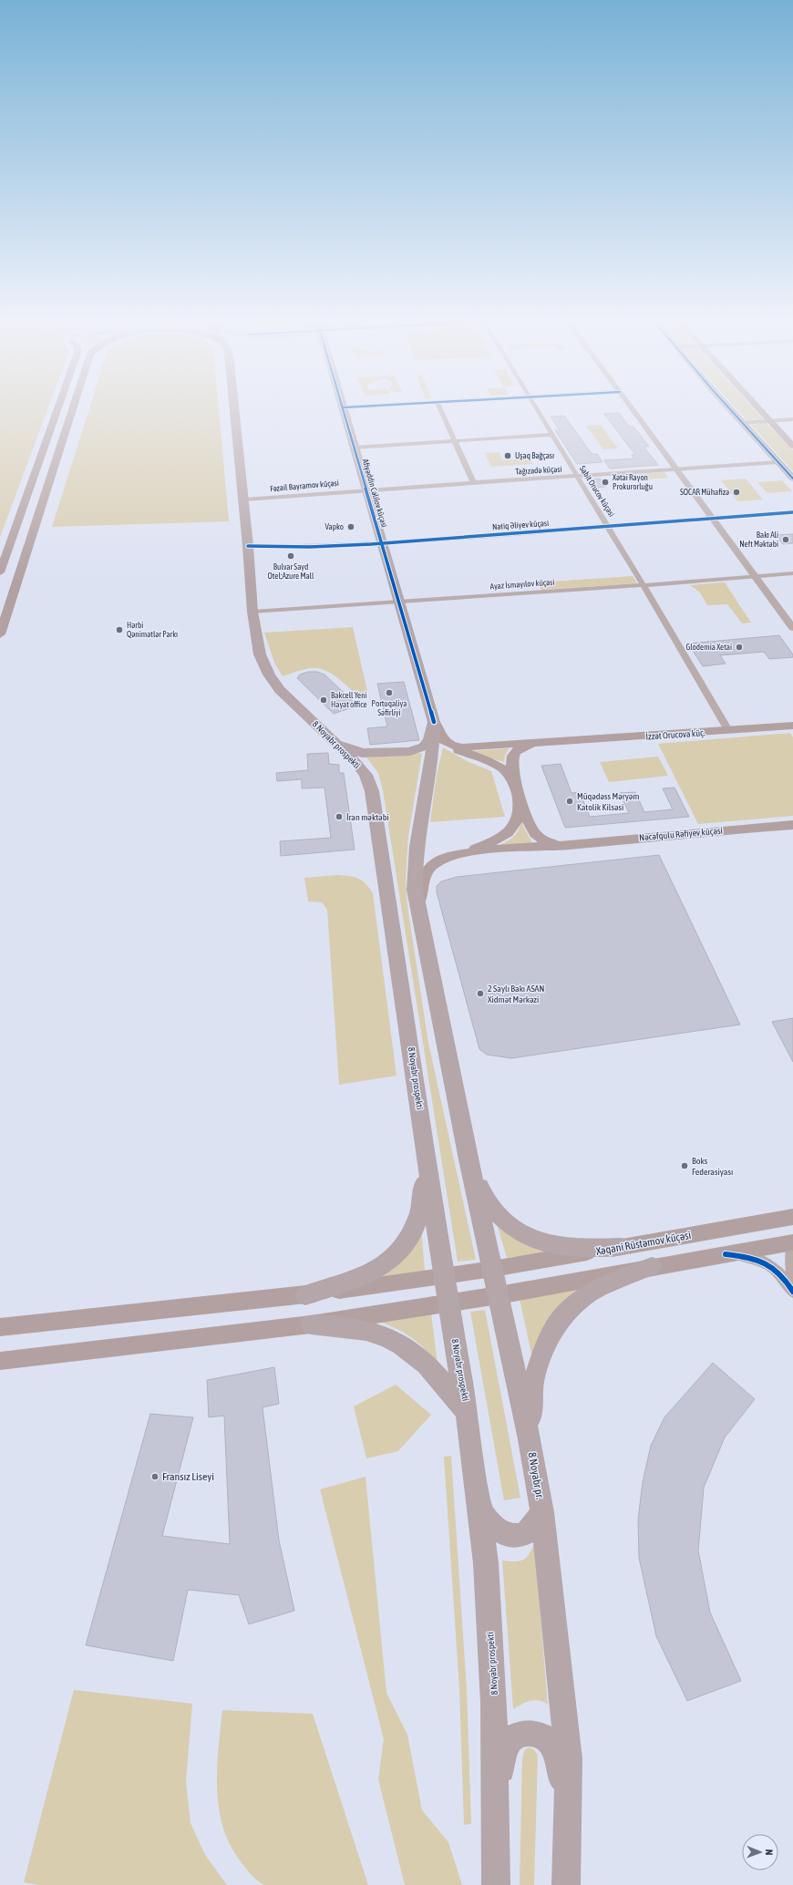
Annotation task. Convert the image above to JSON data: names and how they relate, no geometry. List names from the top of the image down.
{
  "streets": {
    "highway": ["Afiyəddin Cəlilov küçəsi", "8 Noyabr prospekti", "8 Noyabr pr."],
    "main road": ["İzzət Orucova küç.", "Nəcəfqulu Rəfiyev küçəsi", "Xəqani Rüstəmov küçəsi"],
    "street": [
      "Tağızadə küçəsi",
      "Fəzail Bayramov küçəsi",
      "Sabit Orucov küçəsi",
      "Natiq Əliyev küçəsi",
      "Ayaz İsmayılov küçəsi"
    ]
  },
  "crossings": [
    ["Tağızadə küçəsi", "Fəzail Bayramov küçəsi"],
    ["Tağızadə küçəsi", "Sabit Orucov küçəsi"],
    ["Tağızadə küçəsi", "Afiyəddin Cəlilov küçəsi"],
    ["Fəzail Bayramov küçəsi", "Afiyəddin Cəlilov küçəsi"],
    ["Fəzail Bayramov küçəsi", "8 Noyabr prospekti"],
    ["Sabit Orucov küçəsi", "Natiq Əliyev küçəsi"],
    ["Sabit Orucov küçəsi", "Ayaz İsmayılov küçəsi"],
    ["Sabit Orucov küçəsi", "İzzət Orucova küç."],
    ["Afiyəddin Cəlilov küçəsi", "Natiq Əliyev küçəsi"],
    ["Afiyəddin Cəlilov küçəsi", "Ayaz İsmayılov küçəsi"],
    ["Natiq Əliyev küçəsi", "8 Noyabr prospekti"],
    ["Ayaz İsmayılov küçəsi", "8 Noyabr prospekti"],
    ["8 Noyabr prospekti", "Xəqani Rüstəmov küçəsi"]
  ],
  "places": [
    "Uşaq Bağçası",
    "Xətai Rayon Prokurorluğu",
    "SOCAR Mühafizə",
    "Vapko",
    "Bakı Ali Neft Məktəbi",
    "Bulvar Sayd Otel;Azure Mall",
    "Hərbi Qənimətlər Parkı",
    "Glodemia Xetai",
    "Portuqaliya Səfirliyi",
    "Bakcell Yeni Hayat office",
    "Müqədəss Məryəm Katolik Kilsəsi",
    "İran məktəbi",
    "2 Saylı Bakı ASAN Xidmət Mərkəzi",
    "Boks Federasiyası",
    "Fransız Liseyi"
  ],
  "north": "right"
}
